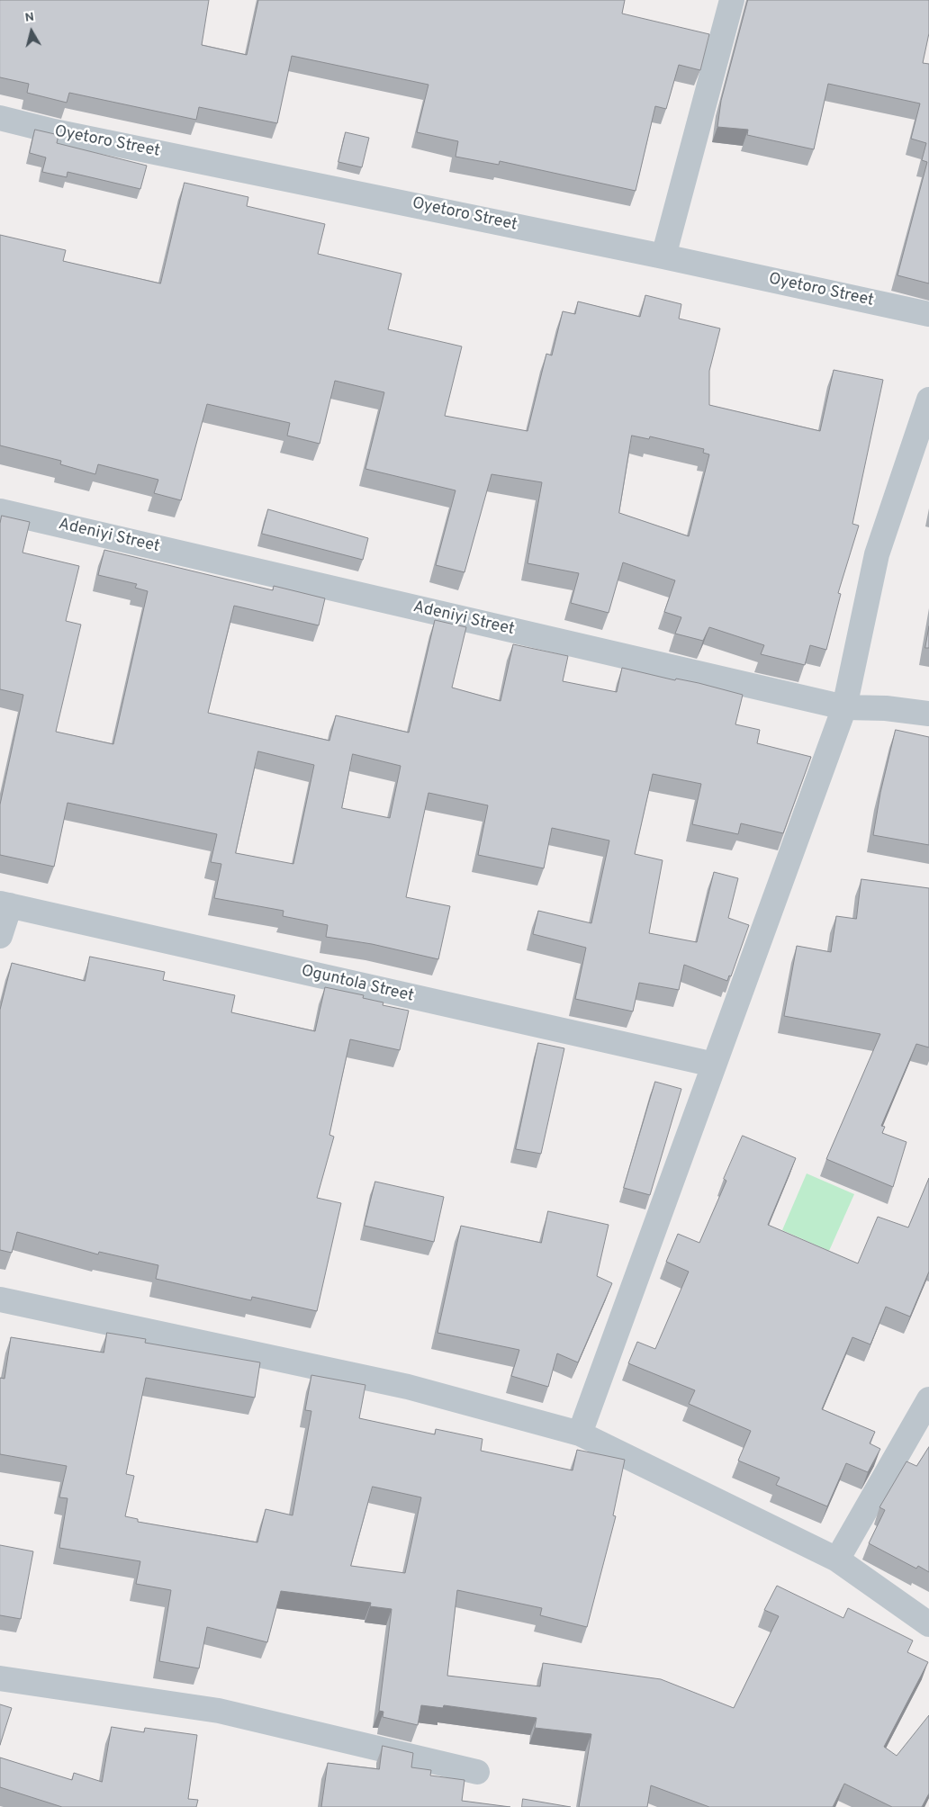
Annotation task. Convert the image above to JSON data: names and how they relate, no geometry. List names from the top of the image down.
{
  "streets": {
    "street": ["Oyetoro Street", "Adeniyi Street", "Oguntola Street"]
  },
  "north": "top"
}
